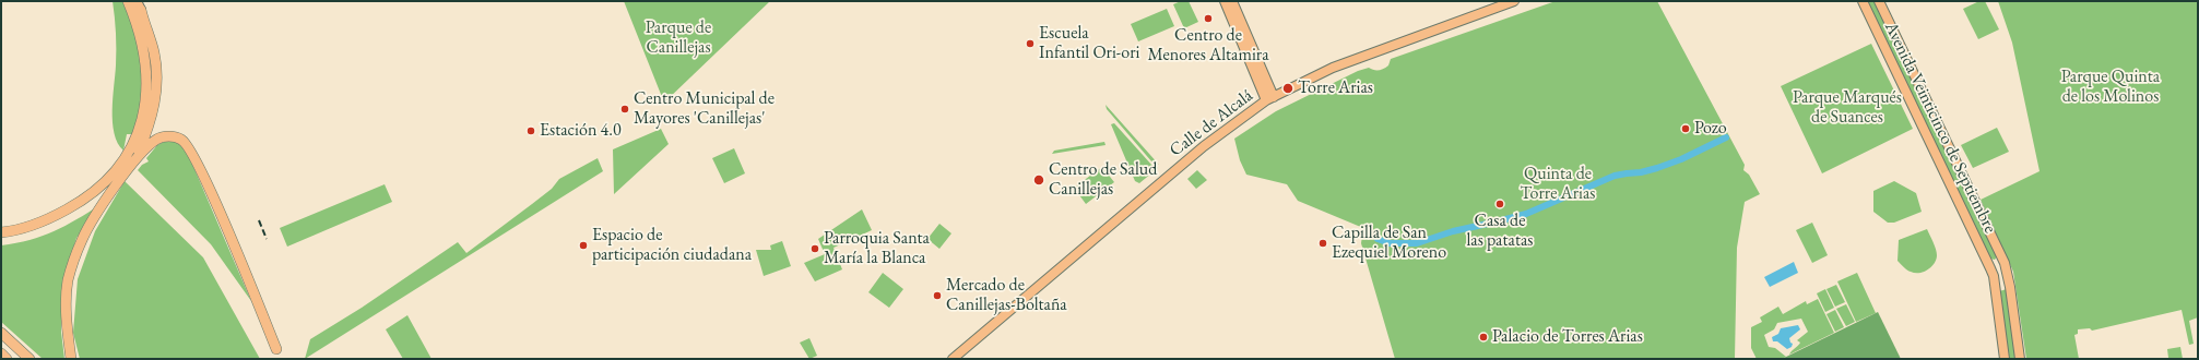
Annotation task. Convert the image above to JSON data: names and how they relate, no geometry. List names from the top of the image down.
{
  "streets": {
    "main road": ["Calle de Alcalá", "Avenida Veinticinco de Septiembre"]
  },
  "parks": [
    "Parque de Canillejas",
    "Parque Quinta de los Molinos",
    "Parque Marqués de Suances",
    "Quinta de Torre Arias"
  ],
  "places": [
    "Centro de Menores Altamira",
    "Escuela Infantil Ori-ori",
    "Torre Arias",
    "Centro Municipal de Mayores 'Canillejas'",
    "Pozo",
    "Estación 4.0",
    "Centro de Salud Canillejas",
    "Casa de las patatas",
    "Capilla de San Ezequiel Moreno",
    "Espacio de participación ciudadana",
    "Parroquia Santa María la Blanca",
    "Mercado de Canillejas-Boltaña",
    "Palacio de Torres Arias"
  ]
}
